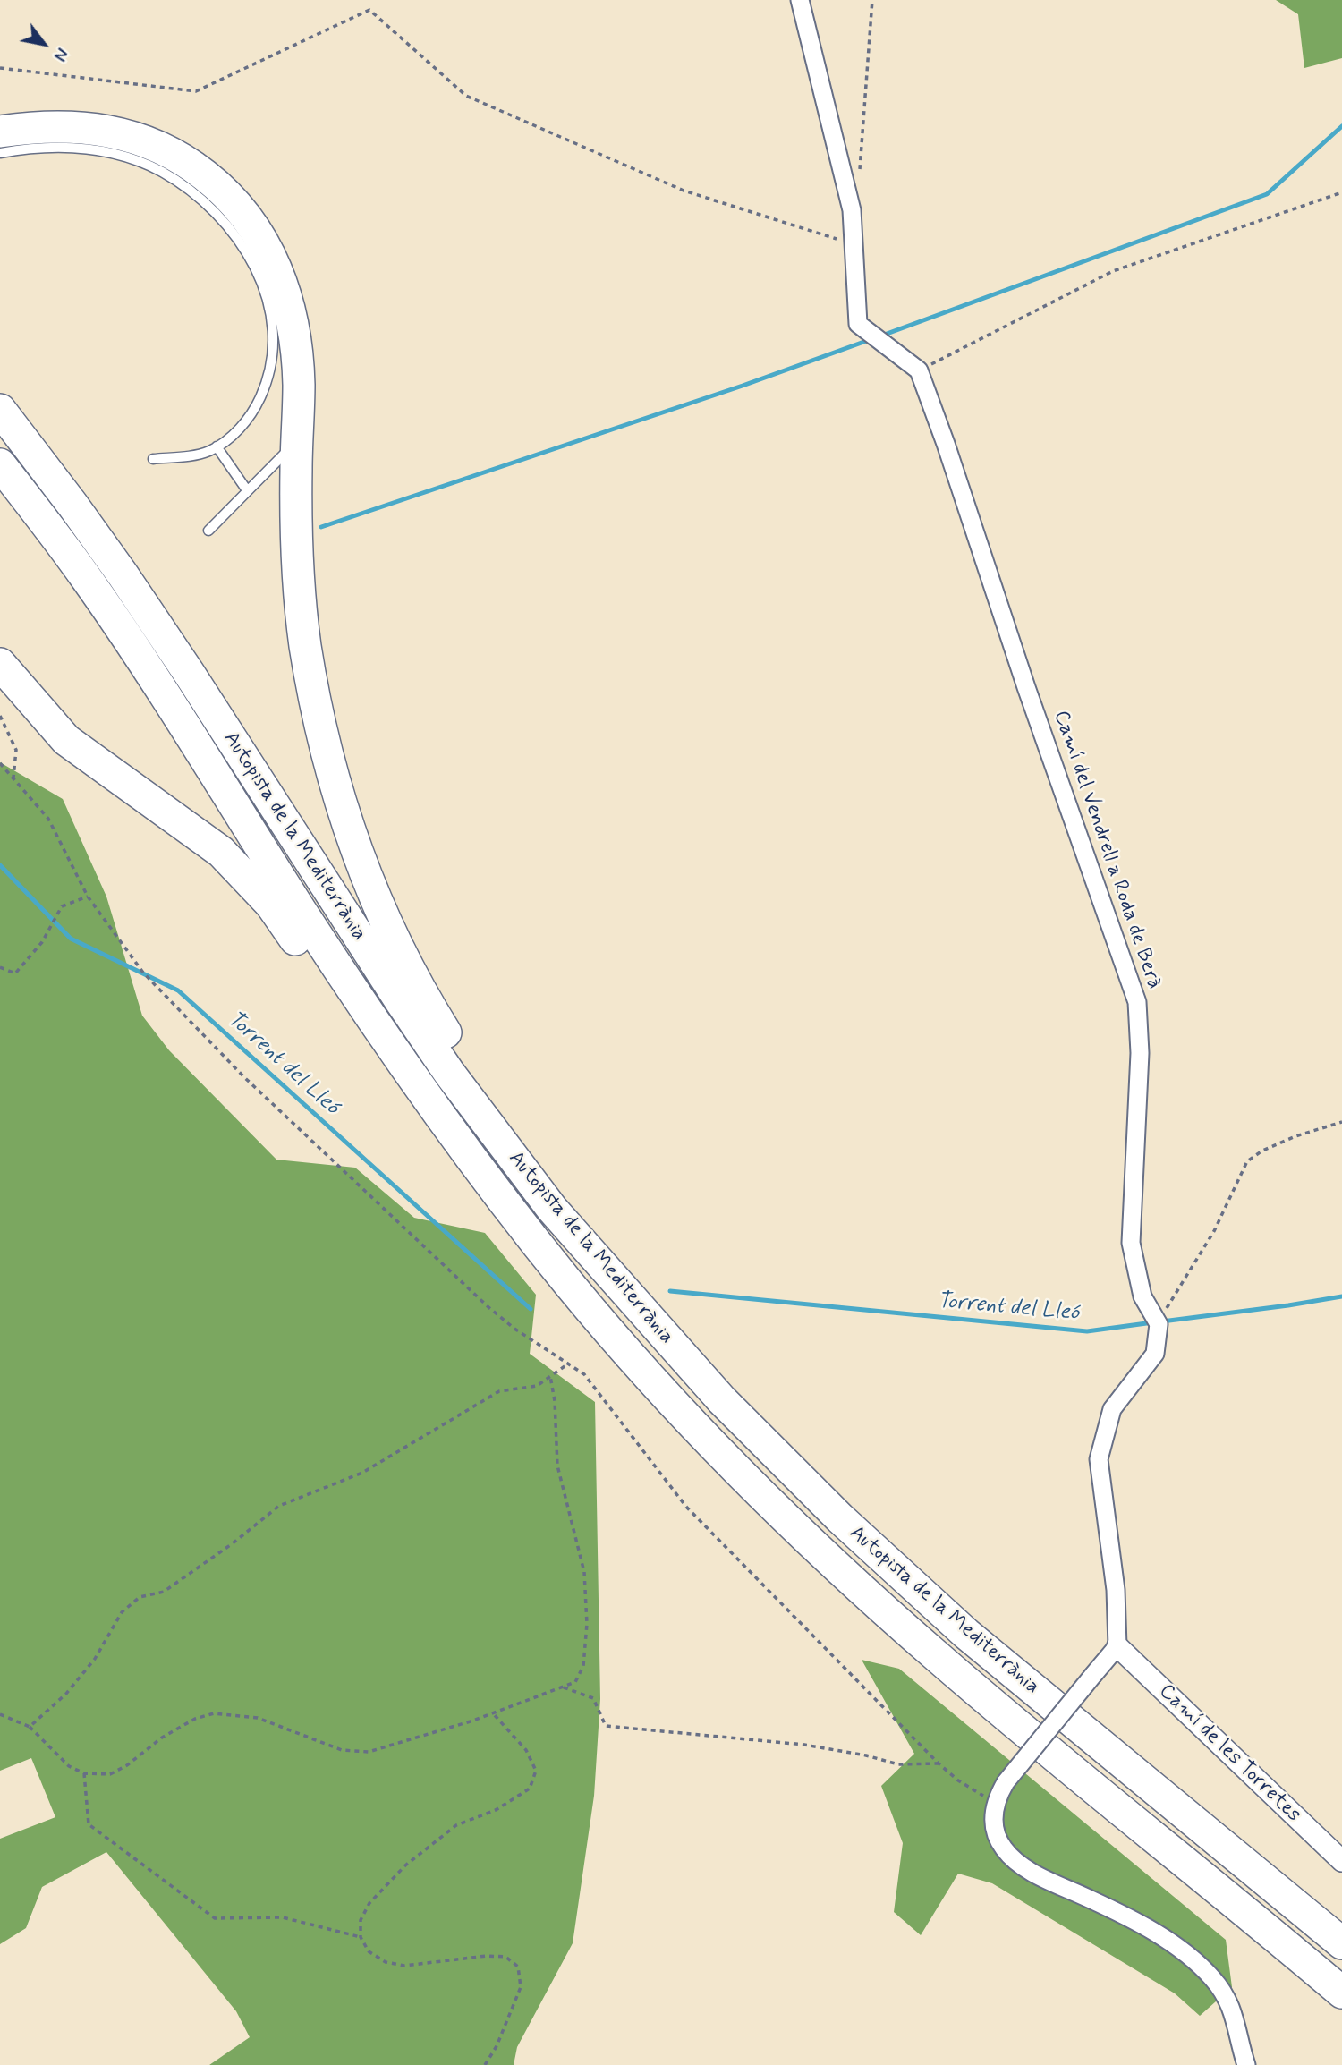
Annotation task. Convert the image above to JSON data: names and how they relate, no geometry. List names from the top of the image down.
{
  "streets": {
    "highway": ["Autopista de la Mediterrània"],
    "street": ["Camí del Vendrell a Roda de Berà", "Camí de les Torretes"]
  },
  "water": ["Torrent del Lleó"],
  "north": "bottom right"
}
